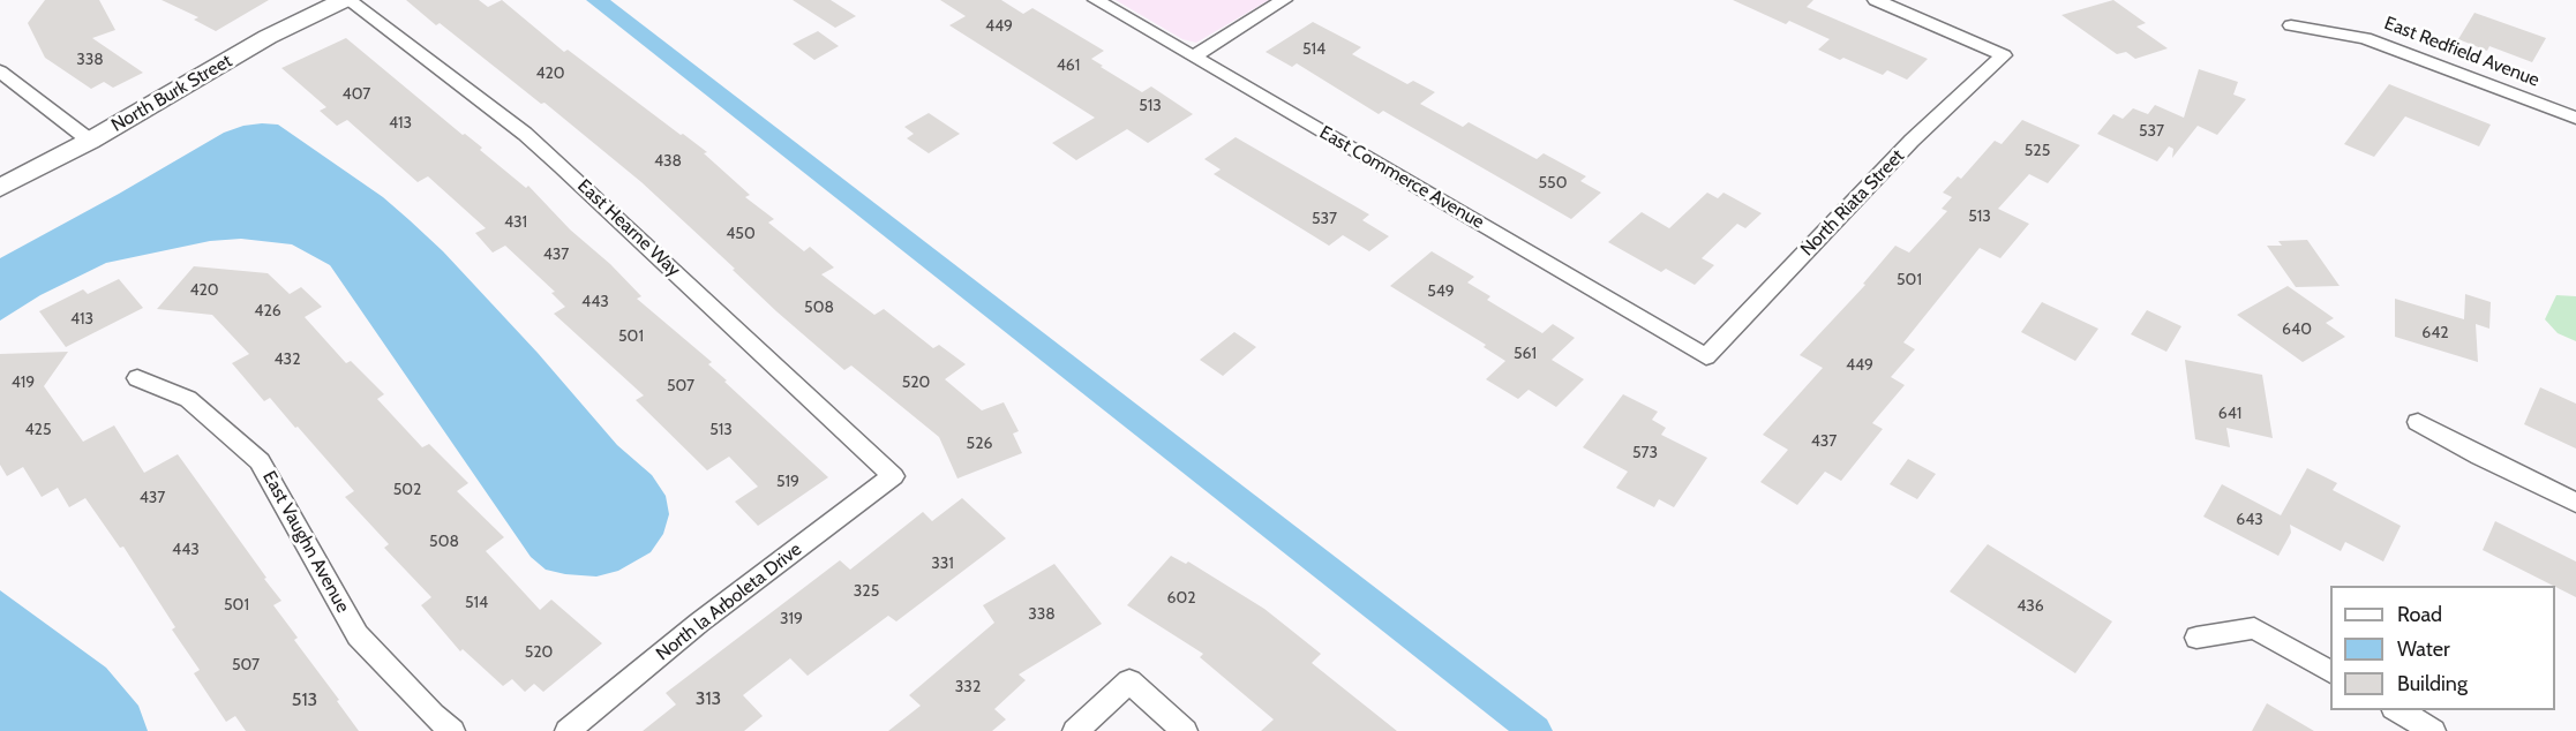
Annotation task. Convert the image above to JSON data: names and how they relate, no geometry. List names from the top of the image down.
{
  "streets": {
    "street": [
      "East Redfield Avenue",
      "North Burk Street",
      "East Commerce Avenue",
      "North Riata Street",
      "East Hearne Way",
      "East Vaughn Avenue",
      "North la Arboleta Drive"
    ]
  },
  "crossings": [
    ["North Burk Street", "East Hearne Way"],
    ["East Commerce Avenue", "North Riata Street"],
    ["East Hearne Way", "North la Arboleta Drive"]
  ],
  "house_numbers": [
    "449",
    "514",
    "338",
    "461",
    "420",
    "407",
    "513",
    "413",
    "537",
    "525",
    "438",
    "550",
    "513",
    "537",
    "431",
    "450",
    "437",
    "501",
    "420",
    "549",
    "443",
    "508",
    "426",
    "413",
    "640",
    "642",
    "501",
    "561",
    "432",
    "449",
    "419",
    "520",
    "507",
    "641",
    "425",
    "513",
    "437",
    "526",
    "573",
    "519",
    "502",
    "437",
    "643",
    "508",
    "443",
    "331",
    "325",
    "602",
    "514",
    "501",
    "436",
    "338",
    "319",
    "520",
    "507",
    "332",
    "313",
    "513"
  ],
  "legend": ["Road", "Water", "Building"]
}
